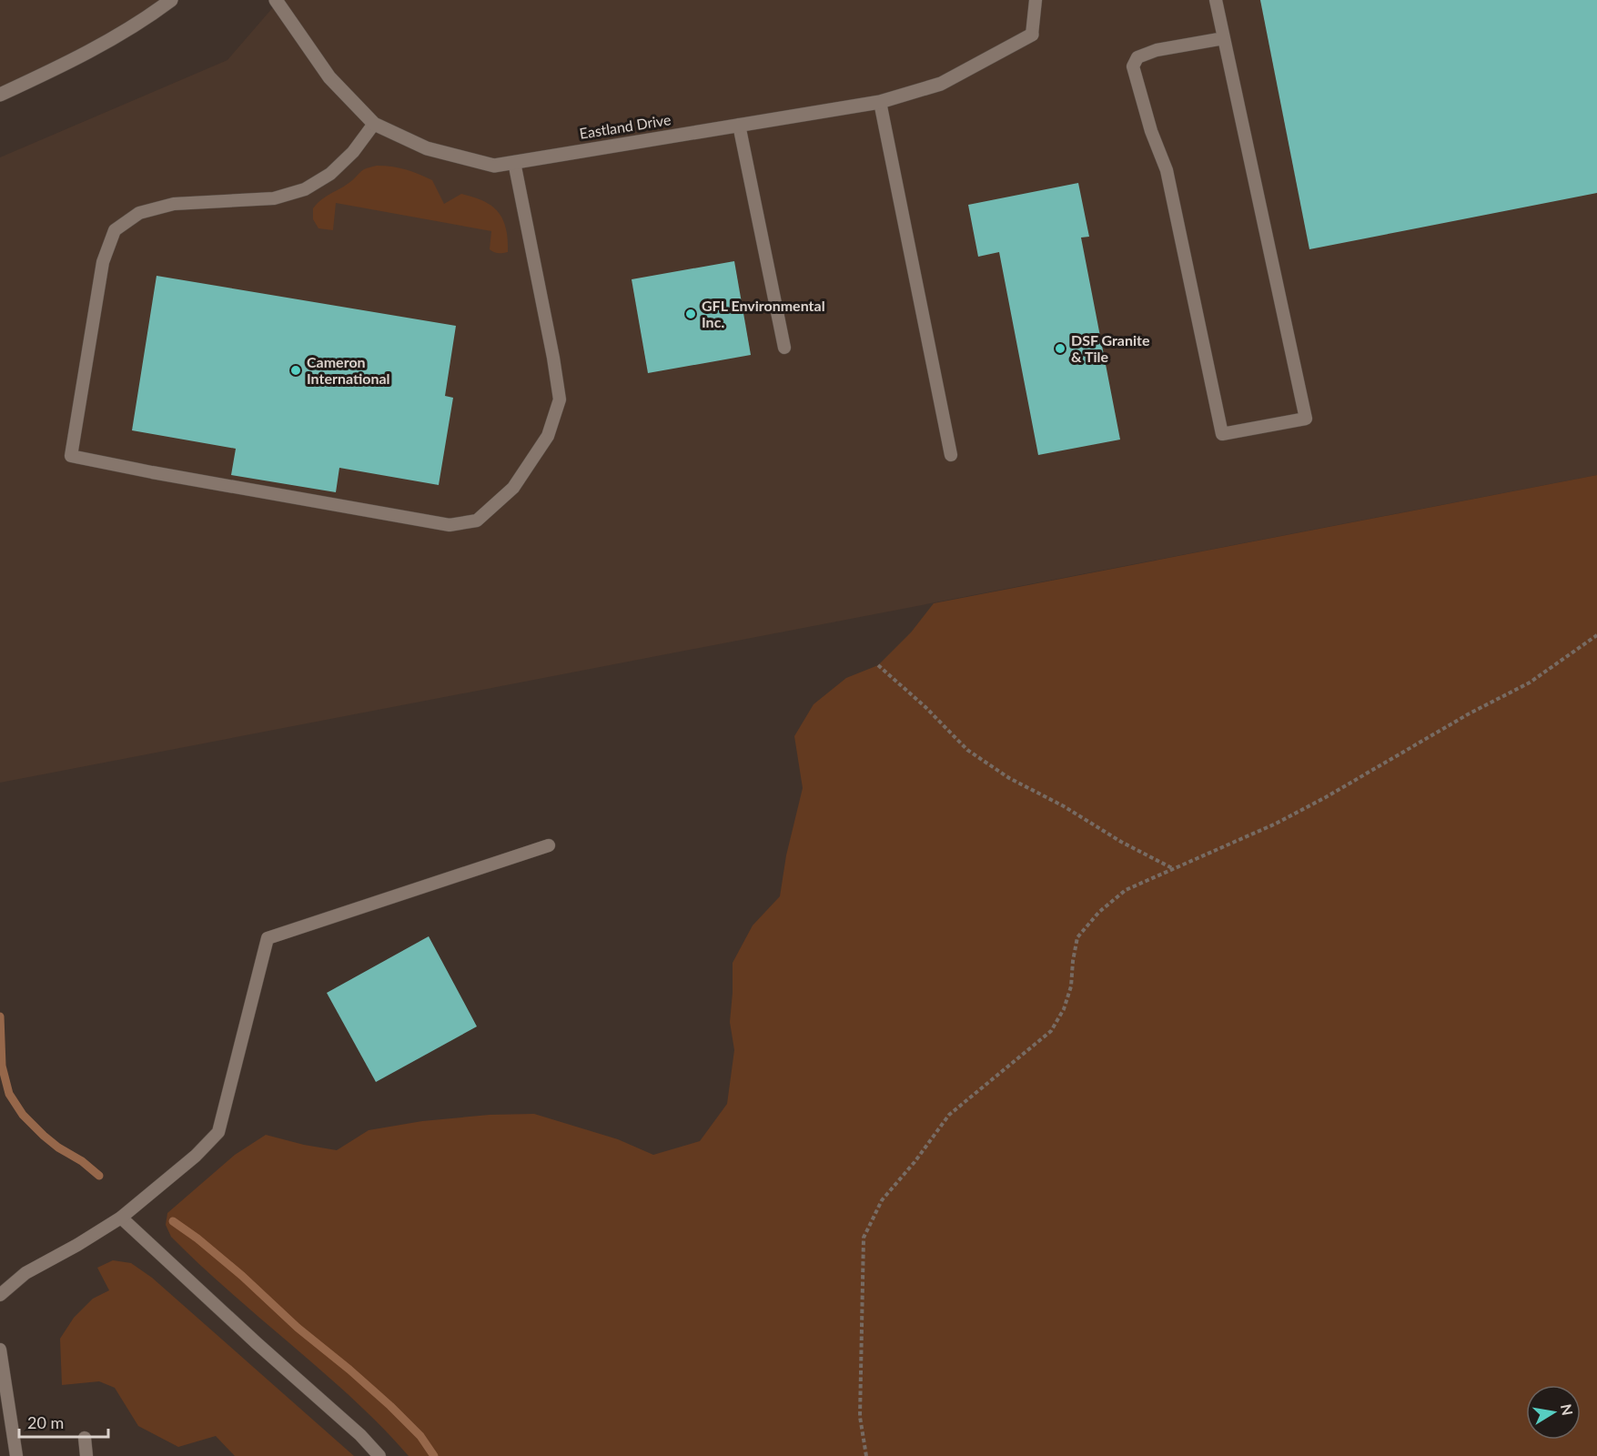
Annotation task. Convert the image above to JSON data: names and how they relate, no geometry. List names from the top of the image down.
{
  "streets": {
    "street": ["Eastland Drive"]
  },
  "places": ["GFL Environmental Inc.", "DSF Granite & Tile", "Cameron International"],
  "scale_bar": "20 m",
  "north": "right"
}
